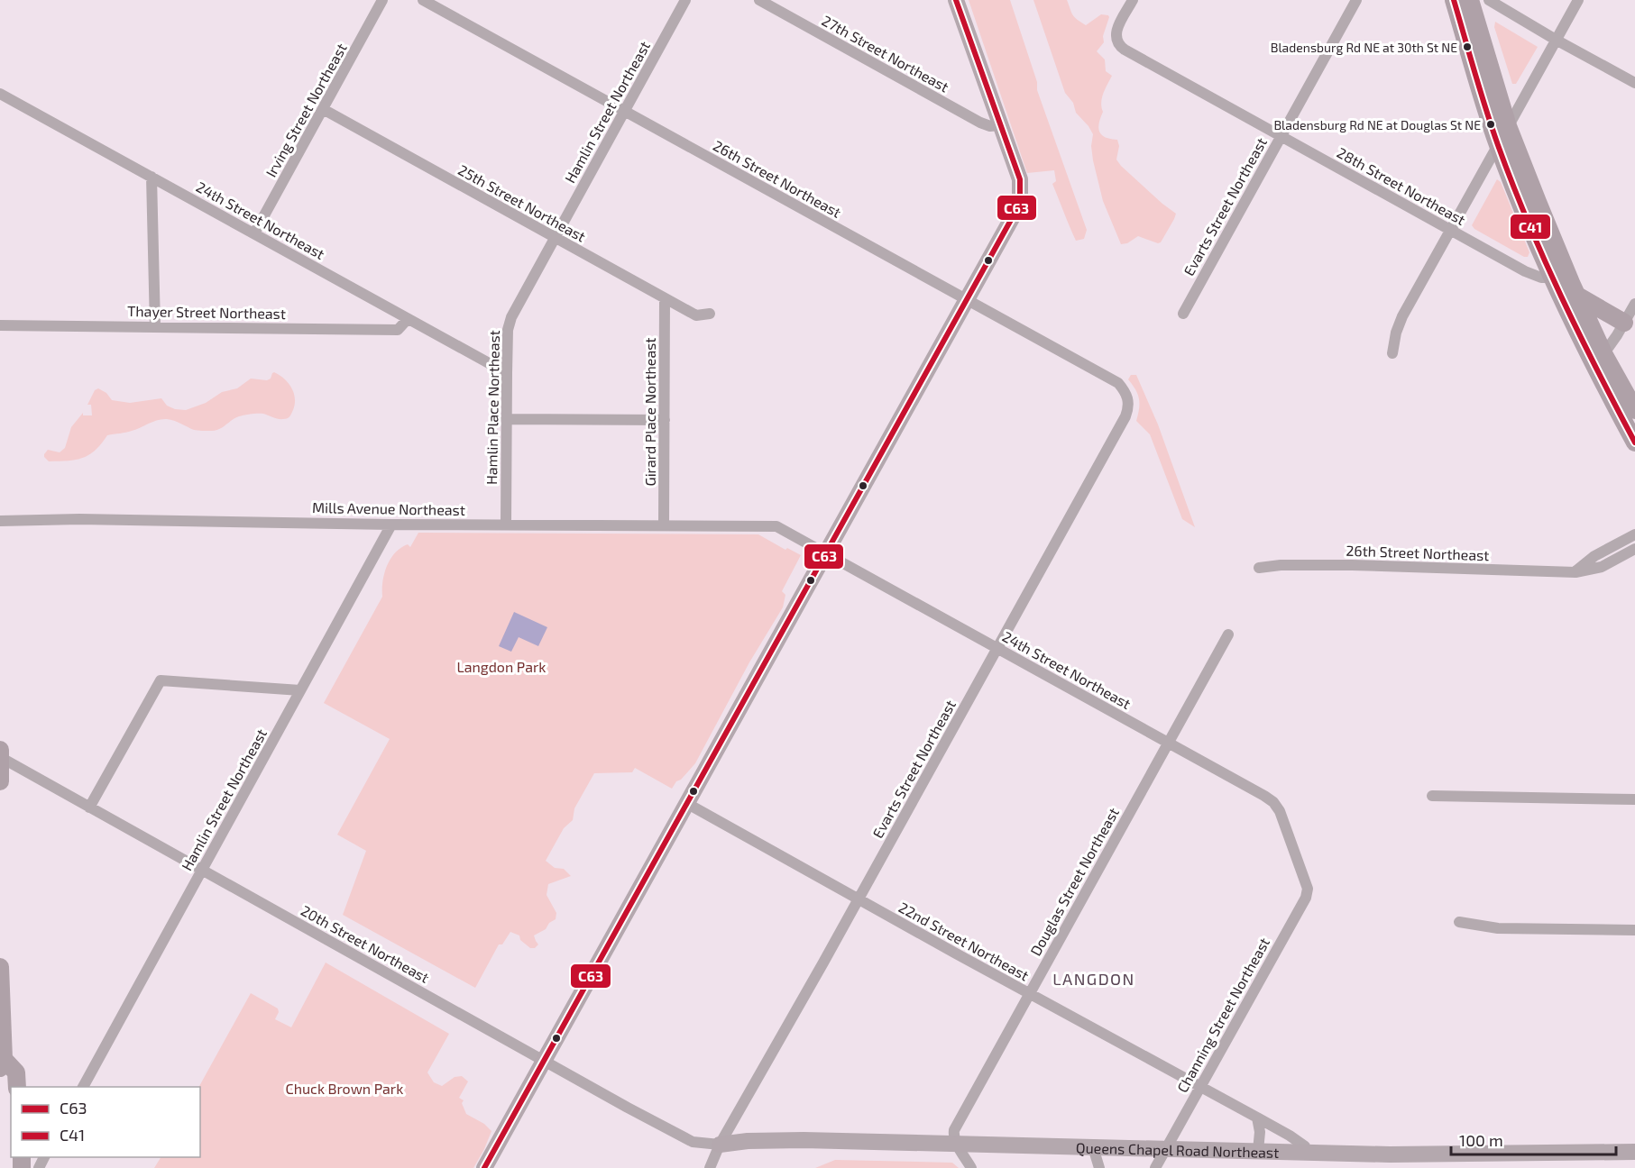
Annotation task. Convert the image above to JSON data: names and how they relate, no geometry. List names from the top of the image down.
{
  "streets": {
    "street": [
      "27th Street Northeast",
      "Irving Street Northeast",
      "Hamlin Street Northeast",
      "26th Street Northeast",
      "28th Street Northeast",
      "25th Street Northeast",
      "Evarts Street Northeast",
      "24th Street Northeast",
      "Thayer Street Northeast",
      "Hamlin Place Northeast",
      "Girard Place Northeast",
      "Mills Avenue Northeast",
      "Douglas Street Northeast",
      "22nd Street Northeast",
      "20th Street Northeast",
      "Channing Street Northeast",
      "Queens Chapel Road Northeast"
    ]
  },
  "crossings": [
    ["Irving Street Northeast", "25th Street Northeast"],
    ["Irving Street Northeast", "24th Street Northeast"],
    ["Hamlin Street Northeast", "26th Street Northeast"],
    ["Hamlin Street Northeast", "25th Street Northeast"],
    ["Hamlin Street Northeast", "Hamlin Place Northeast"],
    ["Hamlin Street Northeast", "Mills Avenue Northeast"],
    ["Hamlin Street Northeast", "20th Street Northeast"],
    ["26th Street Northeast", "Evarts Street Northeast"],
    ["28th Street Northeast", "Evarts Street Northeast"],
    ["25th Street Northeast", "Hamlin Place Northeast"],
    ["25th Street Northeast", "Girard Place Northeast"],
    ["Evarts Street Northeast", "24th Street Northeast"],
    ["Evarts Street Northeast", "22nd Street Northeast"],
    ["Evarts Street Northeast", "20th Street Northeast"],
    ["Evarts Street Northeast", "Queens Chapel Road Northeast"],
    ["24th Street Northeast", "Thayer Street Northeast"],
    ["24th Street Northeast", "Hamlin Place Northeast"],
    ["24th Street Northeast", "Mills Avenue Northeast"],
    ["24th Street Northeast", "Douglas Street Northeast"],
    ["24th Street Northeast", "Channing Street Northeast"],
    ["Hamlin Place Northeast", "Mills Avenue Northeast"],
    ["Girard Place Northeast", "Mills Avenue Northeast"],
    ["Douglas Street Northeast", "22nd Street Northeast"],
    ["Douglas Street Northeast", "Queens Chapel Road Northeast"],
    ["22nd Street Northeast", "Channing Street Northeast"],
    ["20th Street Northeast", "Queens Chapel Road Northeast"],
    ["Channing Street Northeast", "Queens Chapel Road Northeast"]
  ],
  "districts": ["LANGDON"],
  "parks": ["Langdon Park", "Chuck Brown Park"],
  "places": ["Bladensburg Rd NE at 30th St NE", "Bladensburg Rd NE at Douglas St NE"],
  "lines": ["transit line C63", "transit line C41"],
  "legend": ["C63", "C41"],
  "scale_bar": "100 m"
}
